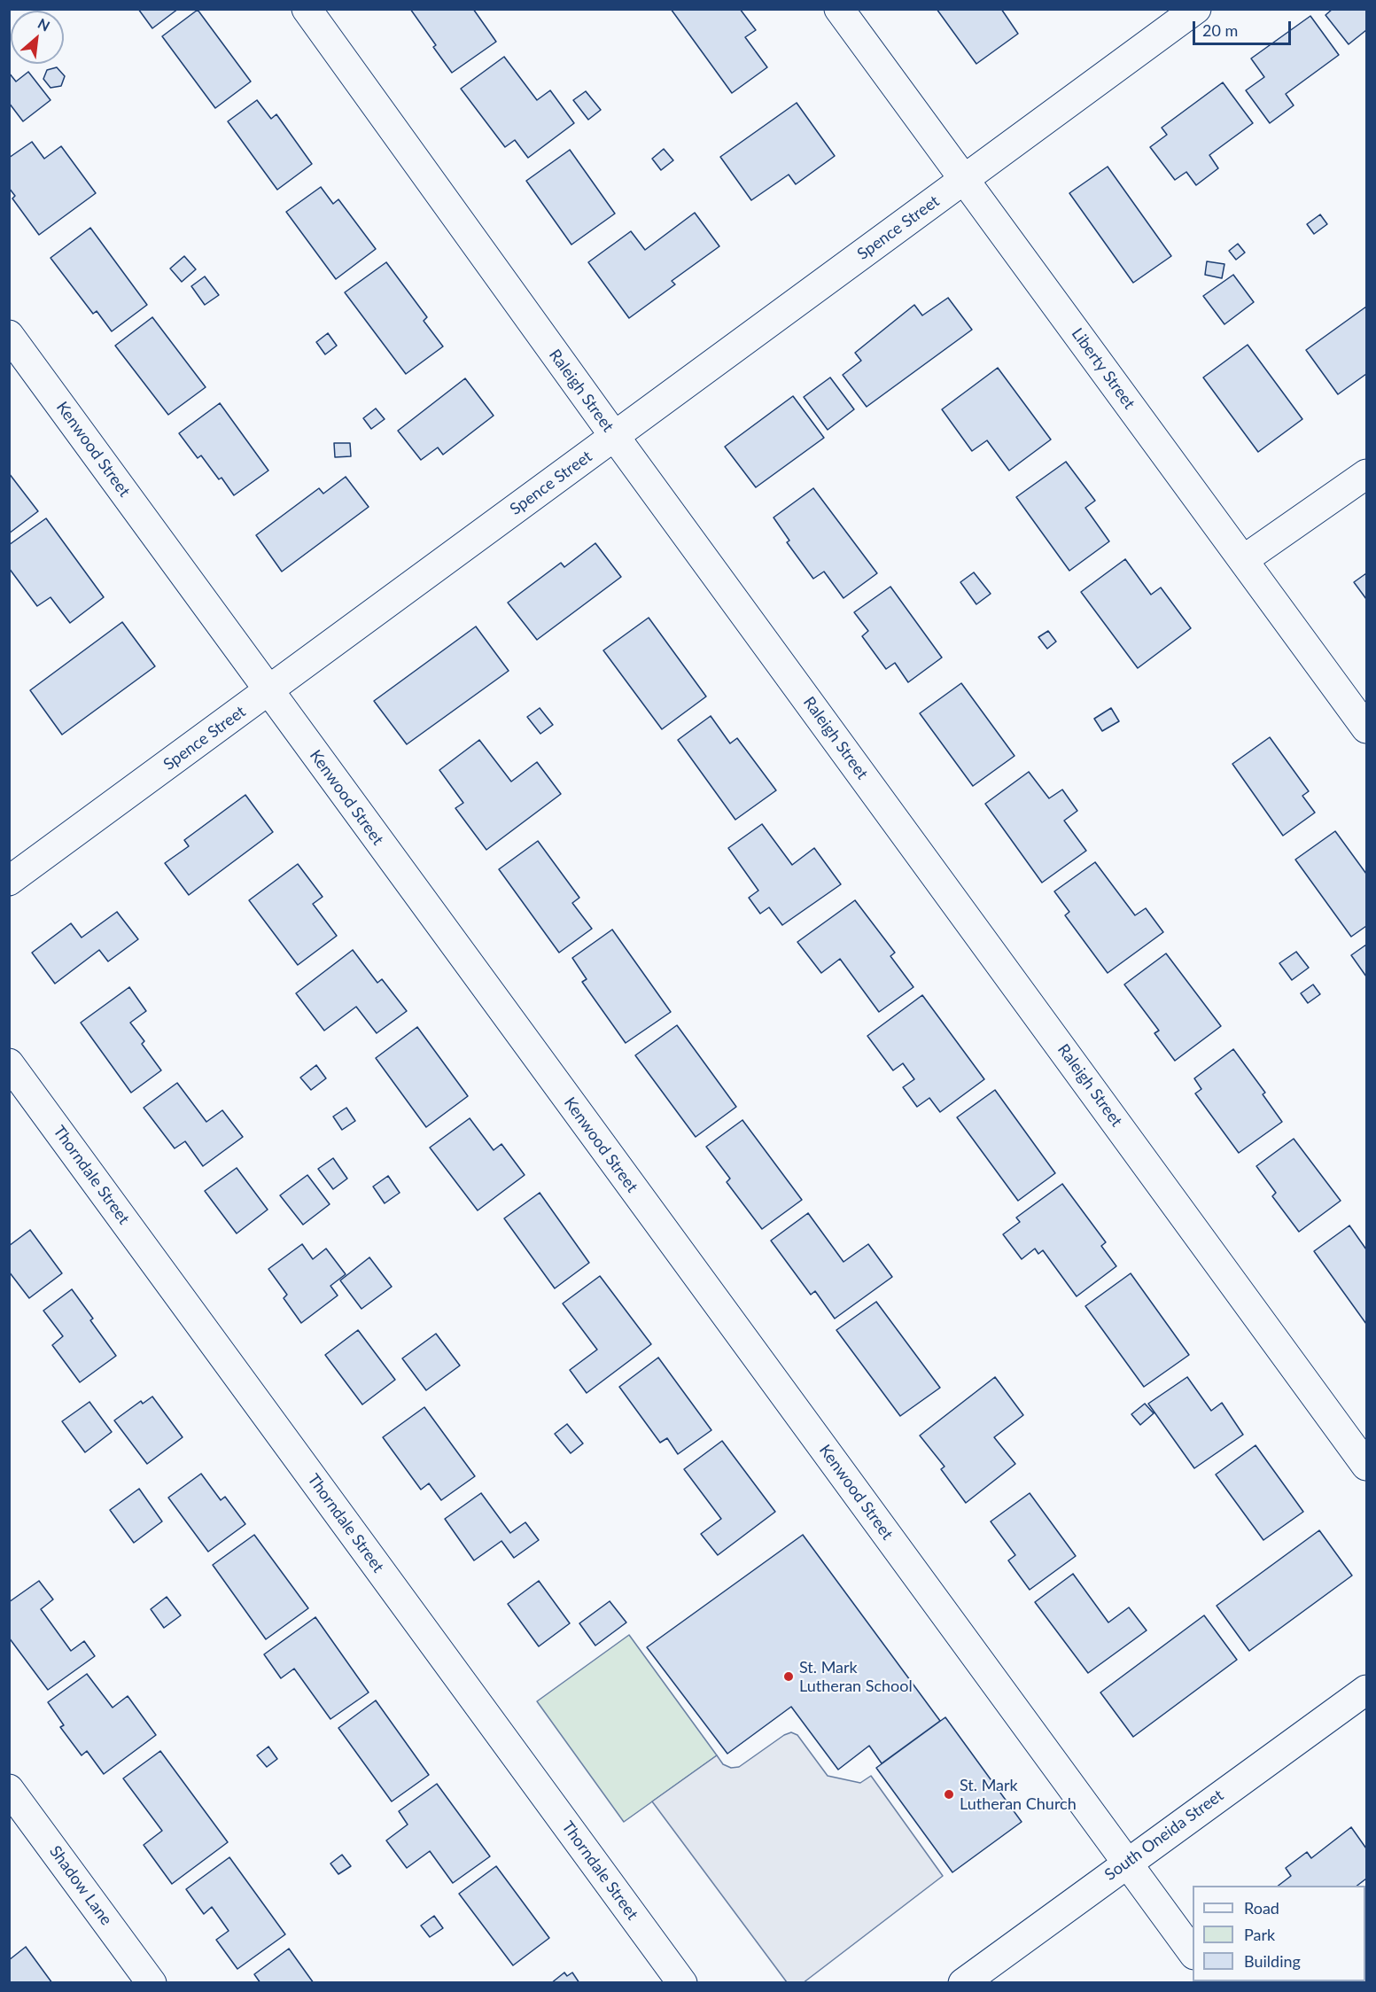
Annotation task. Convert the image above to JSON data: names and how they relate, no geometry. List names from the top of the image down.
{
  "streets": {
    "street": [
      "Spence Street",
      "Liberty Street",
      "Raleigh Street",
      "Kenwood Street",
      "Thorndale Street",
      "South Oneida Street",
      "Shadow Lane"
    ]
  },
  "crossings": [
    ["Spence Street", "Liberty Street"],
    ["Spence Street", "Raleigh Street"],
    ["Spence Street", "Kenwood Street"],
    ["Kenwood Street", "South Oneida Street"]
  ],
  "places": ["St. Mark Lutheran School", "St. Mark Lutheran Church"],
  "legend": ["Road", "Park", "Building"],
  "scale_bar": "20 m",
  "north": "top right"
}
